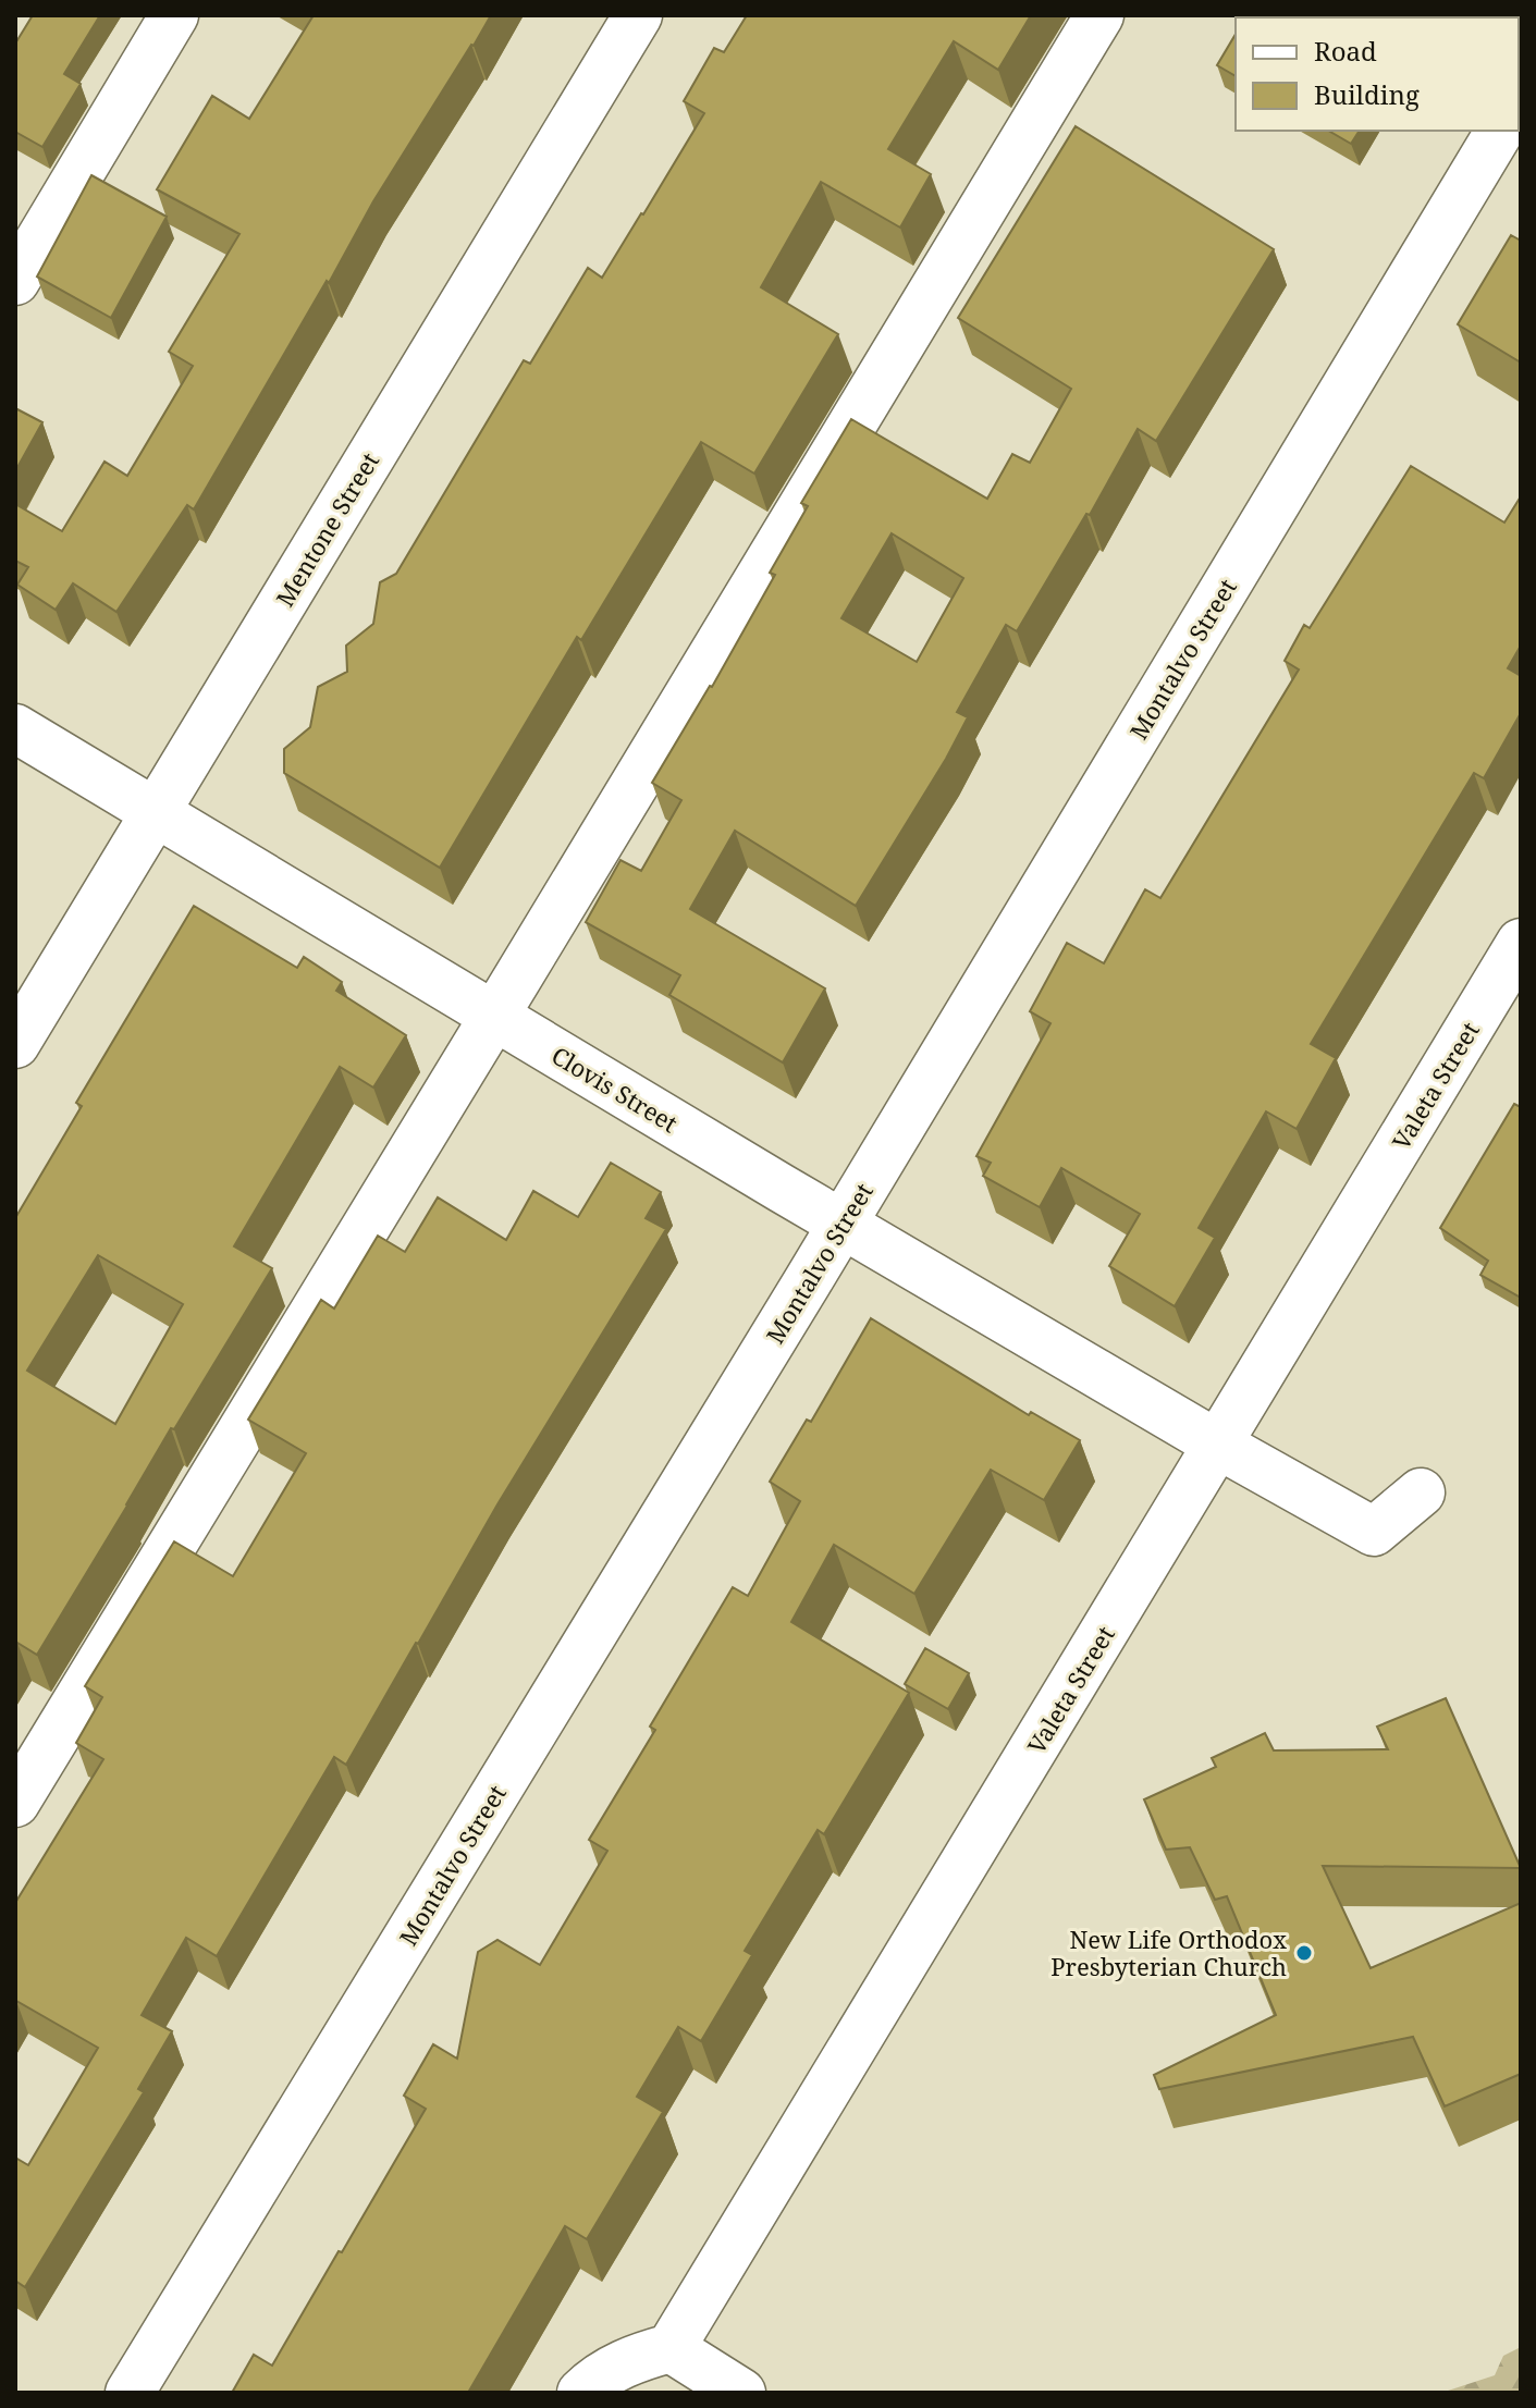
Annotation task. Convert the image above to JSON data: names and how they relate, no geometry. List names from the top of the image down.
{
  "streets": {
    "street": [
      "Mentone Street",
      "Montalvo Street",
      "Valeta Street",
      "Clovis Street"
    ]
  },
  "crossings": [
    ["Mentone Street", "Clovis Street"],
    ["Montalvo Street", "Clovis Street"],
    ["Valeta Street", "Clovis Street"]
  ],
  "places": ["New Life Orthodox Presbyterian Church"],
  "legend": ["Road", "Building"]
}
